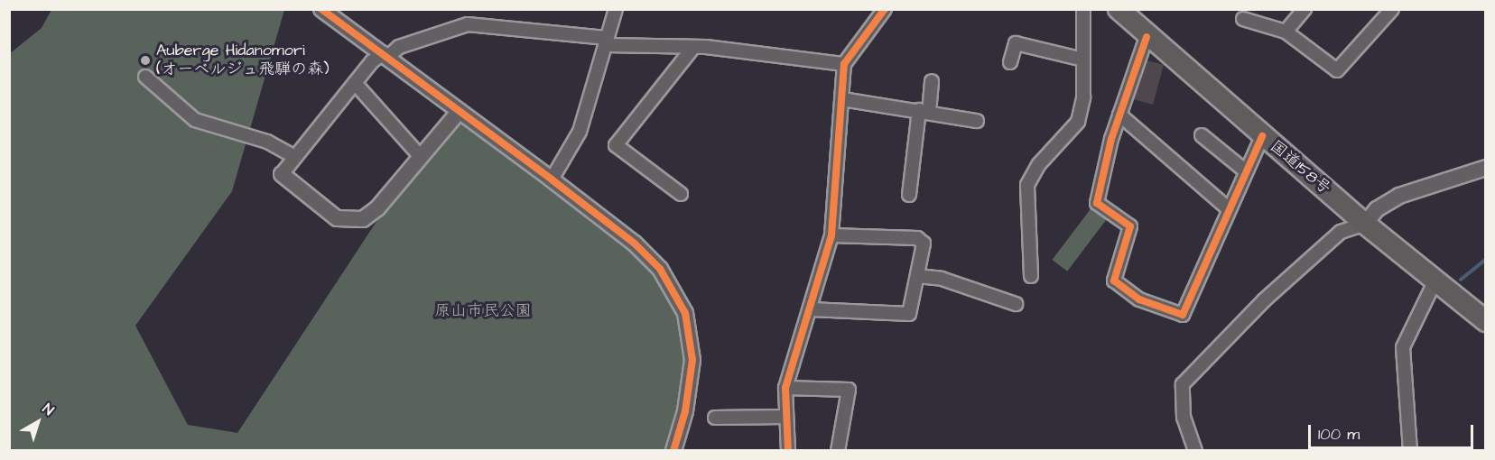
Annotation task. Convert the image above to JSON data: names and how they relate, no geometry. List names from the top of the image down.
{
  "streets": {
    "highway": ["国道158号"]
  },
  "parks": ["原山市民公園"],
  "places": ["Auberge Hidanomori (オーベルジュ飛騨の森)"],
  "scale_bar": "100 m",
  "north": "top right"
}
